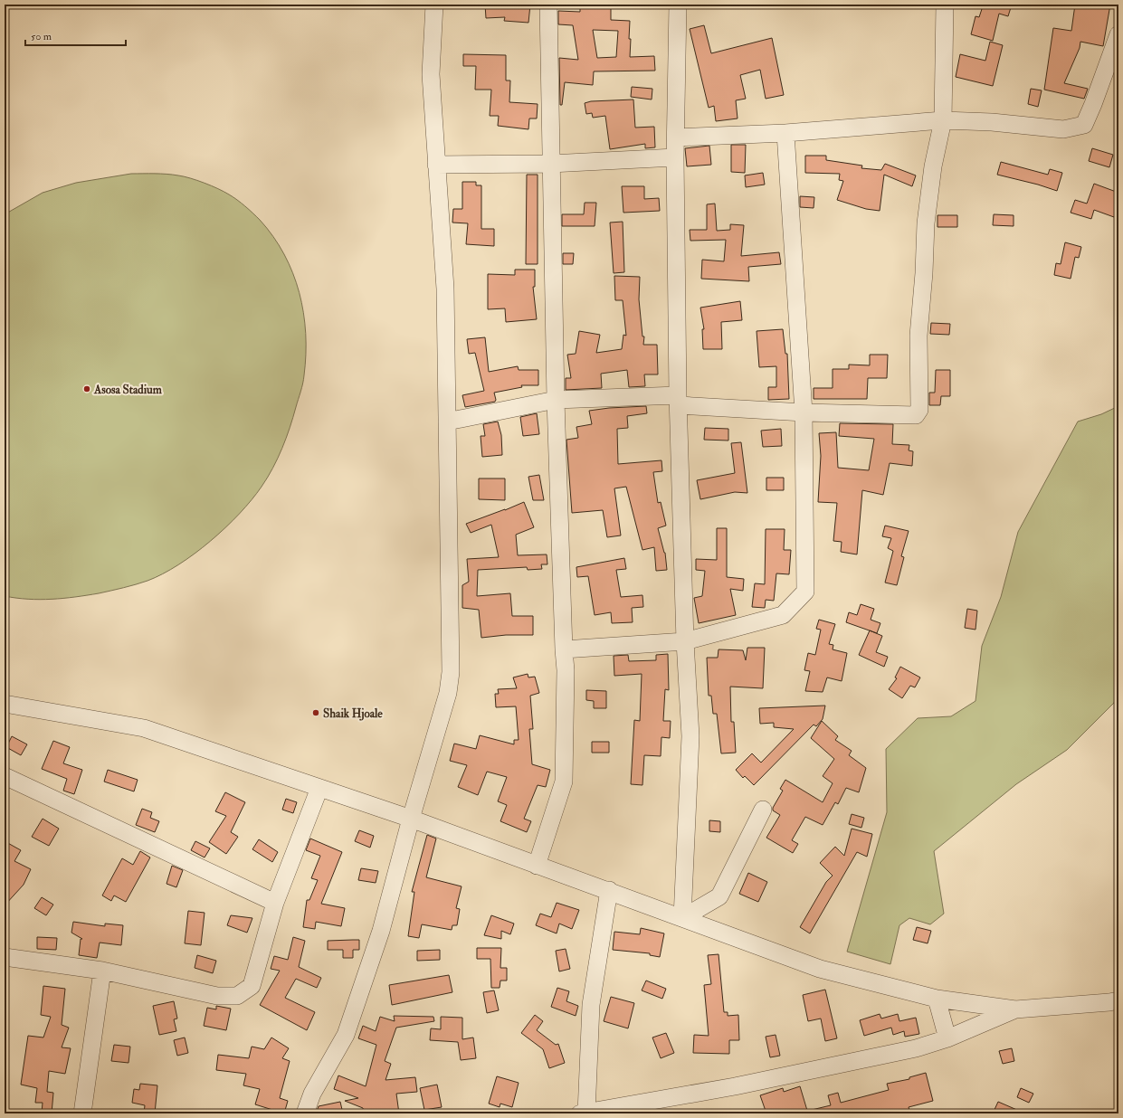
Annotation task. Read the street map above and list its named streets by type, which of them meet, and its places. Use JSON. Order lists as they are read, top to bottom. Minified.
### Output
{"places":["Asosa Stadium","Shaik Hjoale"],"scale_bar":"50 m"}
